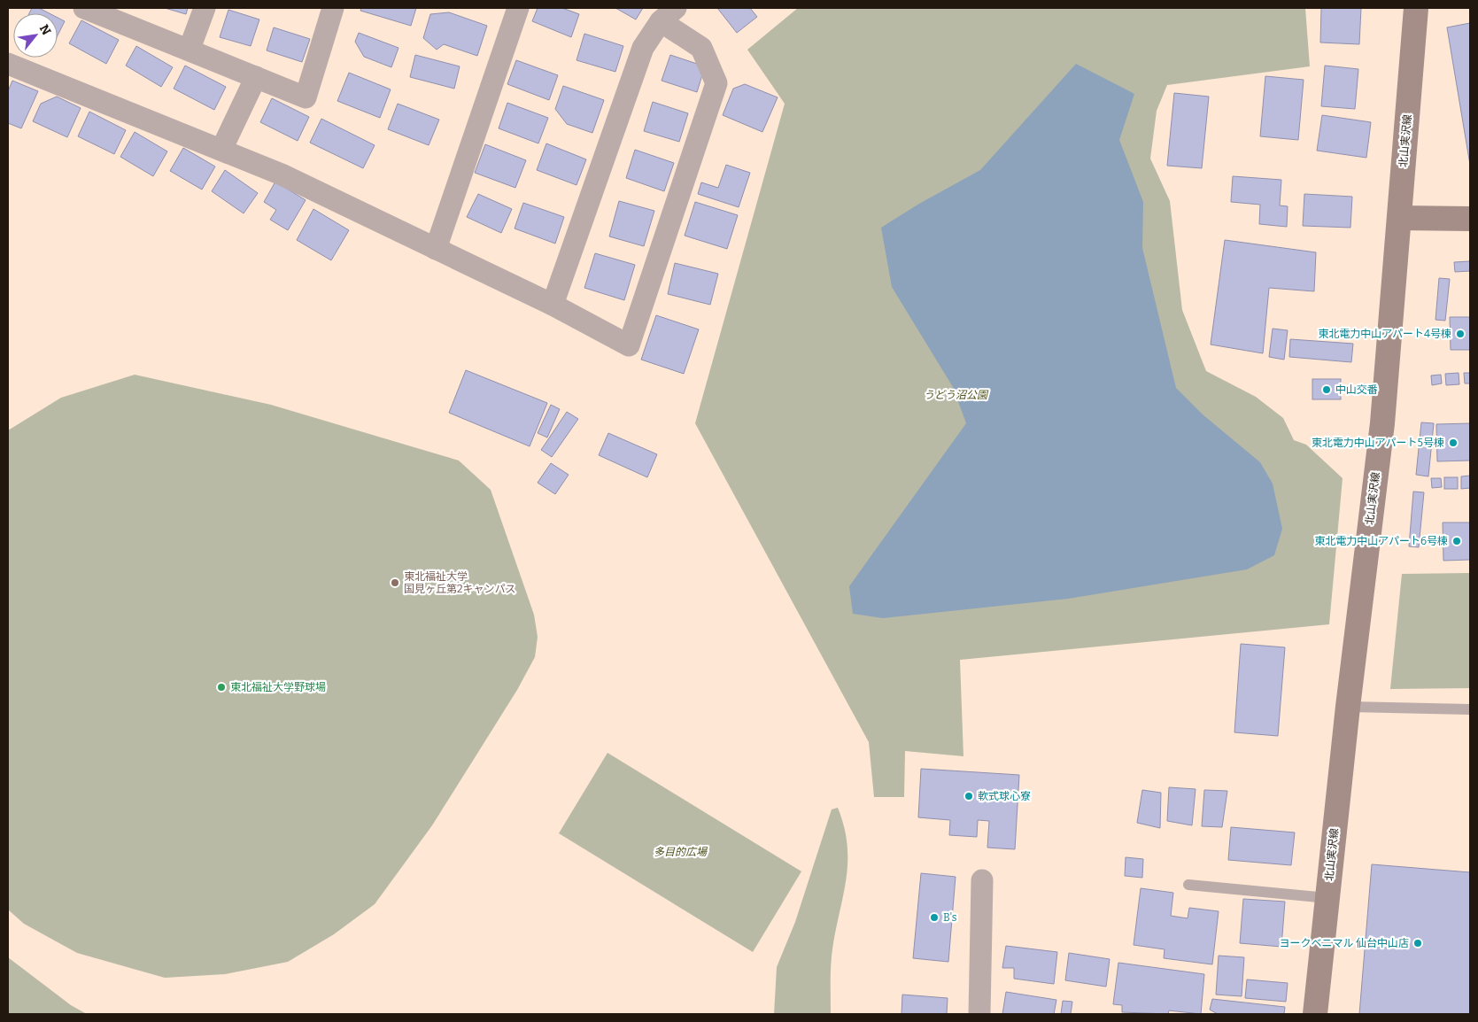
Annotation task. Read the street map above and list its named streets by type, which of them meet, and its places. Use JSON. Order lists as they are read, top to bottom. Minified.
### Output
{"streets":{"street":["北山実沢線"]},"parks":["うどう沼公園","多目的広場"],"places":["東北電力中山アパート4号棟","中山交番","東北電力中山アパート5号棟","東北電力中山アパート6号棟","東北福祉大学 国見ヶ丘第2キャンパス","東北福祉大学野球場","軟式球心寮","B's","ヨークベニマル 仙台中山店"],"north":"top right"}
